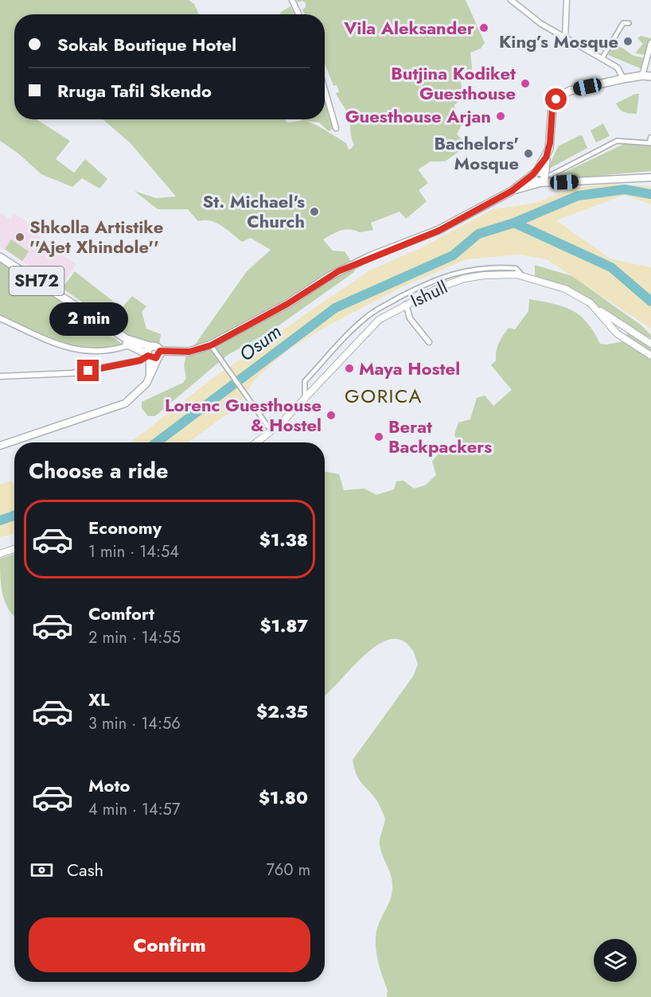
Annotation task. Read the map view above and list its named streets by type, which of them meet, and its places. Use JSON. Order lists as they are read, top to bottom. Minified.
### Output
{"streets":{"main road":["SH72"],"street":["Ishull"]},"districts":["GORICA"],"water":["Osum"],"places":["Vila Aleksander","King’s Mosque","Butjina Kodiket Guesthouse","Guesthouse Arjan","Bachelors' Mosque","St. Michael's Church","Shkolla Artistike ''Ajet Xhindole''","Maya Hostel","Lorenc Guesthouse & Hostel","Berat Backpackers"],"page":{"banner":["Sokak Boutique Hotel","Rruga Tafil Skendo"],"bubble":"2 min","heading":"Choose a ride","list":[{"name":"Economy","note":"1 min · 14:54","value":"$1.38"},{"name":"Comfort","note":"2 min · 14:55","value":"$1.87"},{"name":"XL","note":"3 min · 14:56","value":"$2.35"},{"name":"Moto","note":"4 min · 14:57","value":"$1.80"}],"pay":["Cash","760 m"],"buttons":"Confirm"}}
